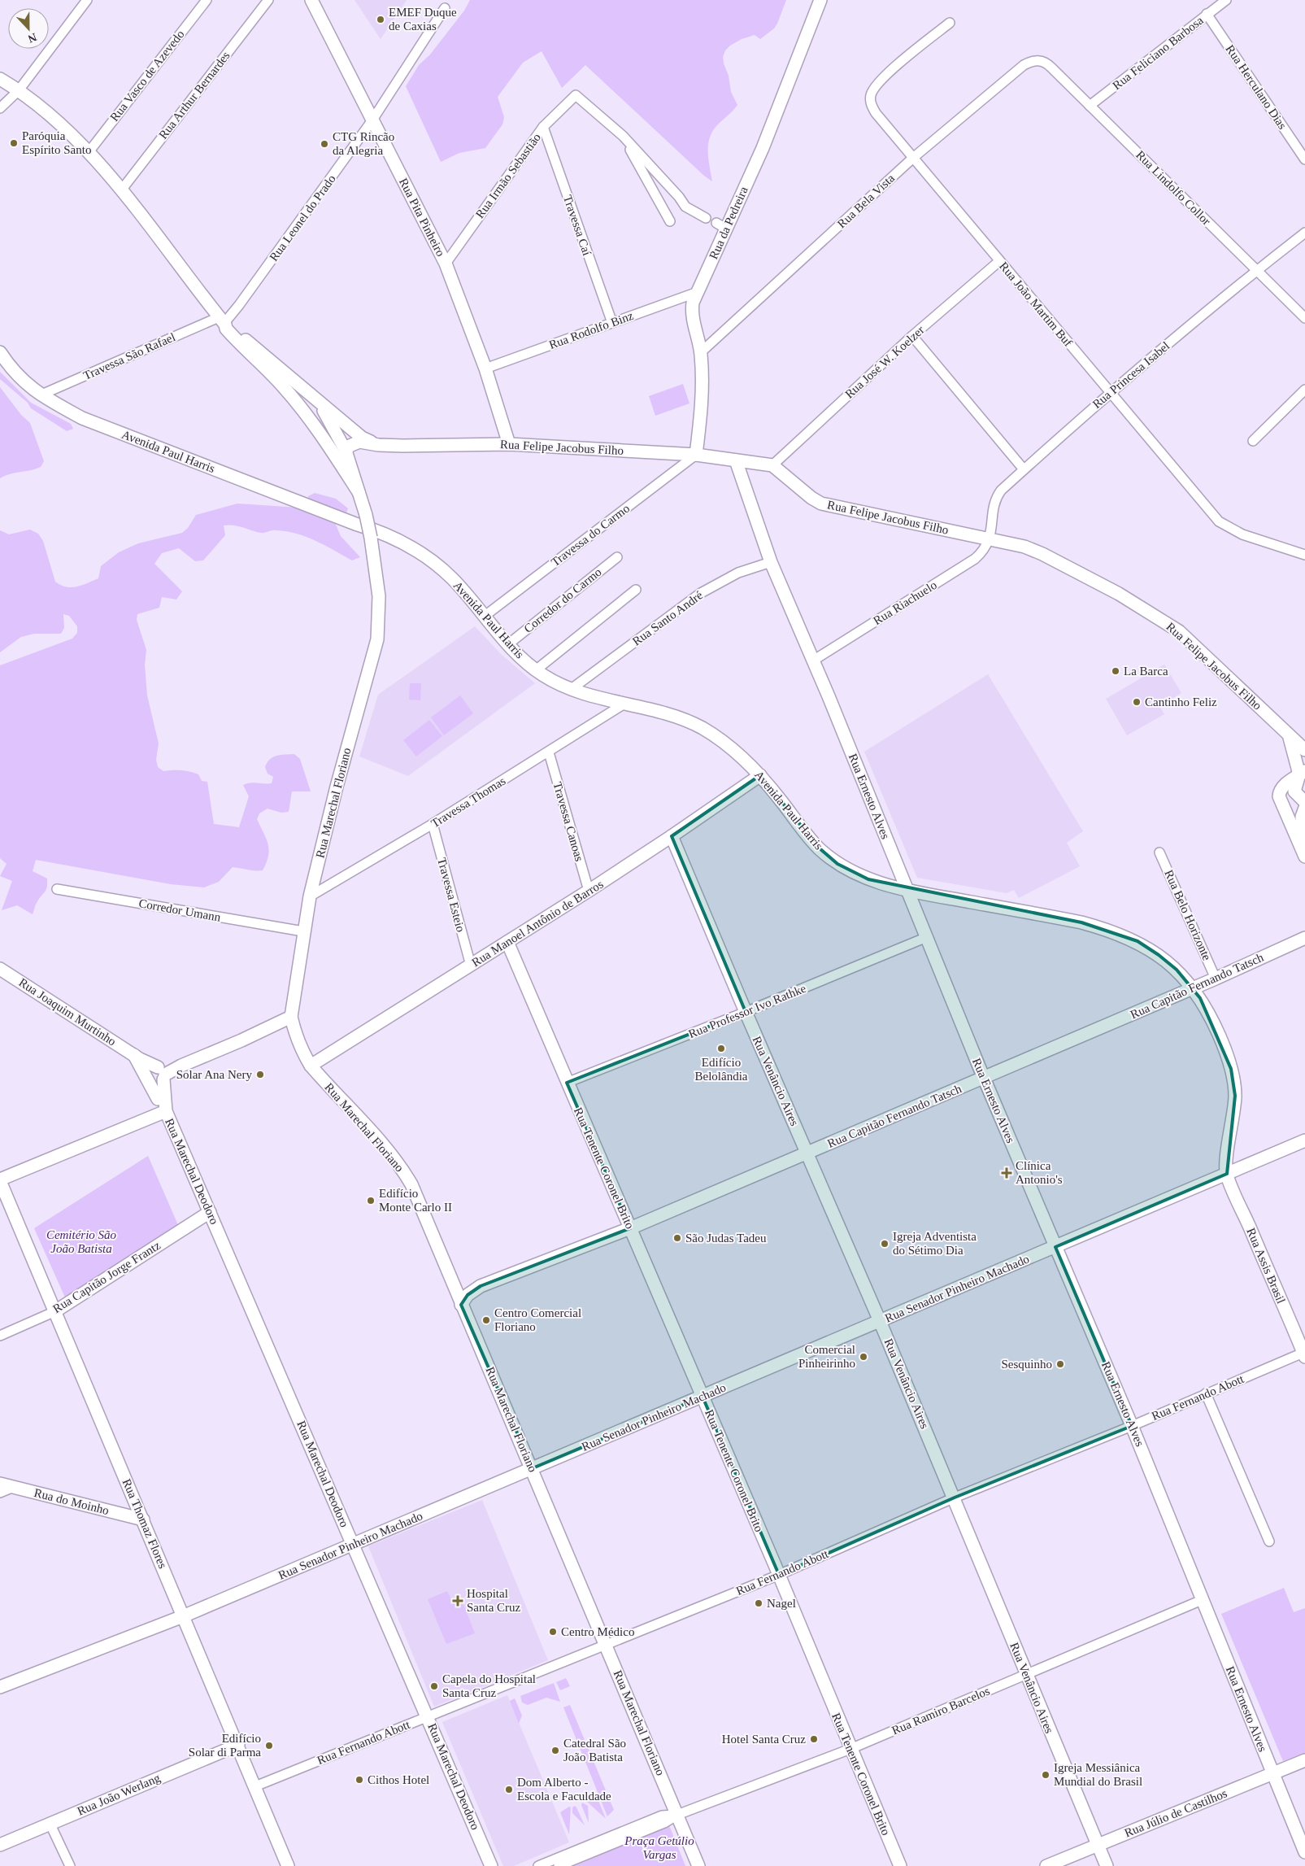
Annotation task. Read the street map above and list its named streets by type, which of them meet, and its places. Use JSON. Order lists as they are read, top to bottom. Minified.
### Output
{"streets":{"main road":["Rua Pita Pinheiro","Rua da Pedreira","Rua Felipe Jacobus Filho","Avenida Paul Harris","Rua Ernesto Alves","Rua Marechal Floriano","Rua Manoel Antônio de Barros","Rua Capitão Fernando Tatsch","Rua Joaquim Murtinho","Rua Venâncio Aires","Rua Tenente Coronel Brito","Rua Marechal Deodoro","Rua Assis Brasil","Rua Capitão Jorge Frantz","Rua Senador Pinheiro Machado","Rua do Moinho","Rua Thomaz Flores","Rua João Werlang","Rua Júlio de Castilhos"],"street":["Rua Feliciano Barbosa","Rua Vasco de Azevedo","Rua Herculano Dias","Rua Arthur Bernardes","Rua Irmão Sebastião","Rua Lindolfo Collor","Rua Bela Vista","Rua Leonel do Prado","Travessa Caí","Rua João Martim Buf","Rua Rodolfo Binz","Travessa São Rafael","Rua José W. Koelzer","Rua Princesa Isabel","Travessa do Carmo","Corredor do Carmo","Rua Riachuelo","Rua Santo André","Travessa Thomas","Travessa Canoas","Travessa Esteio","Corredor Umann","Rua Belo Horizonte","Rua Professor Ivo Rathke","Rua Fernando Abott","Rua Ramiro Barcelos"]},"crossings":[["Rua Feliciano Barbosa","Rua Herculano Dias"],["Rua Feliciano Barbosa","Rua Lindolfo Collor"],["Rua Irmão Sebastião","Rua Pita Pinheiro"],["Rua Irmão Sebastião","Travessa Caí"],["Rua Lindolfo Collor","Rua Bela Vista"],["Rua Lindolfo Collor","Rua Princesa Isabel"],["Rua Bela Vista","Rua da Pedreira"],["Rua Bela Vista","Rua João Martim Buf"],["Rua Pita Pinheiro","Rua Leonel do Prado"],["Rua Pita Pinheiro","Rua Rodolfo Binz"],["Rua Pita Pinheiro","Rua Felipe Jacobus Filho"],["Rua Leonel do Prado","Travessa São Rafael"],["Rua da Pedreira","Rua Rodolfo Binz"],["Rua da Pedreira","Rua Felipe Jacobus Filho"],["Rua da Pedreira","Travessa do Carmo"],["Travessa Caí","Rua Rodolfo Binz"],["Rua João Martim Buf","Rua José W. Koelzer"],["Rua João Martim Buf","Rua Princesa Isabel"],["Travessa São Rafael","Avenida Paul Harris"],["Rua José W. Koelzer","Rua Felipe Jacobus Filho"],["Rua Princesa Isabel","Rua Felipe Jacobus Filho"],["Rua Princesa Isabel","Rua Riachuelo"],["Rua Felipe Jacobus Filho","Travessa do Carmo"],["Rua Felipe Jacobus Filho","Rua Riachuelo"],["Rua Felipe Jacobus Filho","Rua Ernesto Alves"],["Avenida Paul Harris","Travessa do Carmo"],["Avenida Paul Harris","Corredor do Carmo"],["Avenida Paul Harris","Rua Santo André"],["Avenida Paul Harris","Rua Ernesto Alves"],["Avenida Paul Harris","Travessa Thomas"],["Avenida Paul Harris","Rua Manoel Antônio de Barros"],["Avenida Paul Harris","Rua Capitão Fernando Tatsch"],["Avenida Paul Harris","Rua Assis Brasil"],["Avenida Paul Harris","Rua Senador Pinheiro Machado"],["Rua Riachuelo","Rua Ernesto Alves"],["Rua Santo André","Rua Ernesto Alves"],["Rua Ernesto Alves","Rua Capitão Fernando Tatsch"],["Rua Ernesto Alves","Rua Professor Ivo Rathke"],["Rua Ernesto Alves","Rua Senador Pinheiro Machado"],["Rua Ernesto Alves","Rua Fernando Abott"],["Rua Ernesto Alves","Rua Ramiro Barcelos"],["Rua Ernesto Alves","Rua Júlio de Castilhos"],["Travessa Thomas","Rua Marechal Floriano"],["Travessa Thomas","Travessa Canoas"],["Travessa Thomas","Travessa Esteio"],["Rua Marechal Floriano","Corredor Umann"],["Rua Marechal Floriano","Rua Manoel Antônio de Barros"],["Rua Marechal Floriano","Rua Capitão Fernando Tatsch"],["Rua Marechal Floriano","Rua Senador Pinheiro Machado"],["Rua Marechal Floriano","Rua Fernando Abott"],["Rua Marechal Floriano","Rua Ramiro Barcelos"],["Travessa Canoas","Rua Manoel Antônio de Barros"],["Travessa Esteio","Rua Manoel Antônio de Barros"],["Rua Belo Horizonte","Rua Capitão Fernando Tatsch"],["Rua Manoel Antônio de Barros","Rua Venâncio Aires"],["Rua Manoel Antônio de Barros","Rua Tenente Coronel Brito"],["Rua Capitão Fernando Tatsch","Rua Venâncio Aires"],["Rua Capitão Fernando Tatsch","Rua Tenente Coronel Brito"],["Rua Professor Ivo Rathke","Rua Venâncio Aires"],["Rua Professor Ivo Rathke","Rua Tenente Coronel Brito"],["Rua Joaquim Murtinho","Rua Marechal Deodoro"],["Rua Venâncio Aires","Rua Senador Pinheiro Machado"],["Rua Venâncio Aires","Rua Fernando Abott"],["Rua Venâncio Aires","Rua Ramiro Barcelos"],["Rua Venâncio Aires","Rua Júlio de Castilhos"],["Rua Tenente Coronel Brito","Rua Senador Pinheiro Machado"],["Rua Tenente Coronel Brito","Rua Fernando Abott"],["Rua Tenente Coronel Brito","Rua Ramiro Barcelos"],["Rua Marechal Deodoro","Rua Capitão Jorge Frantz"],["Rua Marechal Deodoro","Rua Senador Pinheiro Machado"],["Rua Marechal Deodoro","Rua Fernando Abott"],["Rua Assis Brasil","Rua Senador Pinheiro Machado"],["Rua Assis Brasil","Rua Fernando Abott"],["Rua Capitão Jorge Frantz","Rua Thomaz Flores"],["Rua Senador Pinheiro Machado","Rua Thomaz Flores"],["Rua Fernando Abott","Rua Thomaz Flores"],["Rua do Moinho","Rua Thomaz Flores"],["Rua Thomaz Flores","Rua João Werlang"]],"parks":["Cemitério São João Batista","Praça Getúlio Vargas"],"places":{"other":["EMEF Duque de Caxias","Paróquia Espírito Santo","CTG Rincão da Alegria","La Barca","Cantinho Feliz","Edifício Belolândia","Solar Ana Nery","Edifício Monte Carlo II","São Judas Tadeu","Igreja Adventista do Sétimo Dia","Centro Comercial Floriano","Comercial Pinheirinho","Sesquinho","Nagel","Centro Médico","Capela do Hospital Santa Cruz","Hotel Santa Cruz","Edifício Solar di Parma","Catedral São João Batista","Igreja Messiânica Mundial do Brasil","Cithos Hotel","Dom Alberto - Escola e Faculdade"],"health":["Clínica Antonio's","Hospital Santa Cruz"]},"north":"bottom"}
